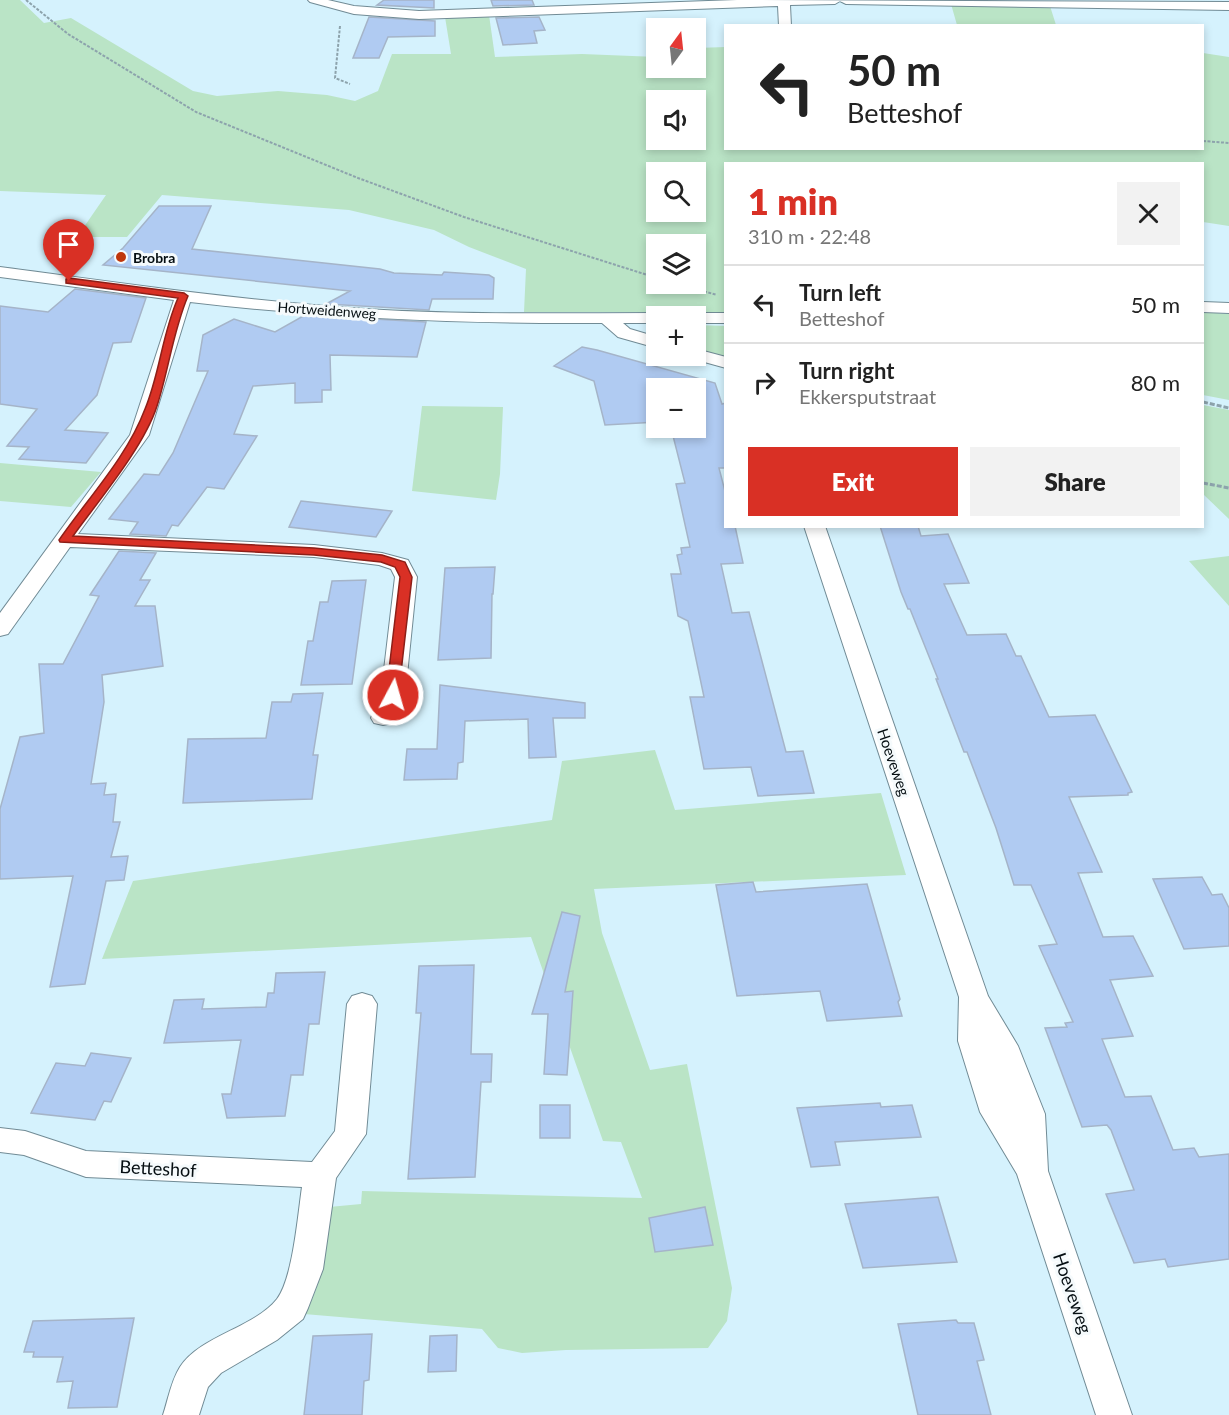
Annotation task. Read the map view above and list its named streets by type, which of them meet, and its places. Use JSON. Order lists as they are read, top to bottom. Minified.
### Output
{"streets":{"street":["Hortweidenweg","Hoeveweg","Betteshof"]},"places":["Brobra"],"north":"top","page":{"map_buttons":["+","−"],"turn":["50 m","Betteshof"],"heading":["1 min","310 m · 22:48"],"list":[{"name":"Turn left","note":"Betteshof","value":"50 m"},{"name":"Turn right","note":"Ekkersputstraat","value":"80 m"}],"buttons":["Exit","Share"]}}
